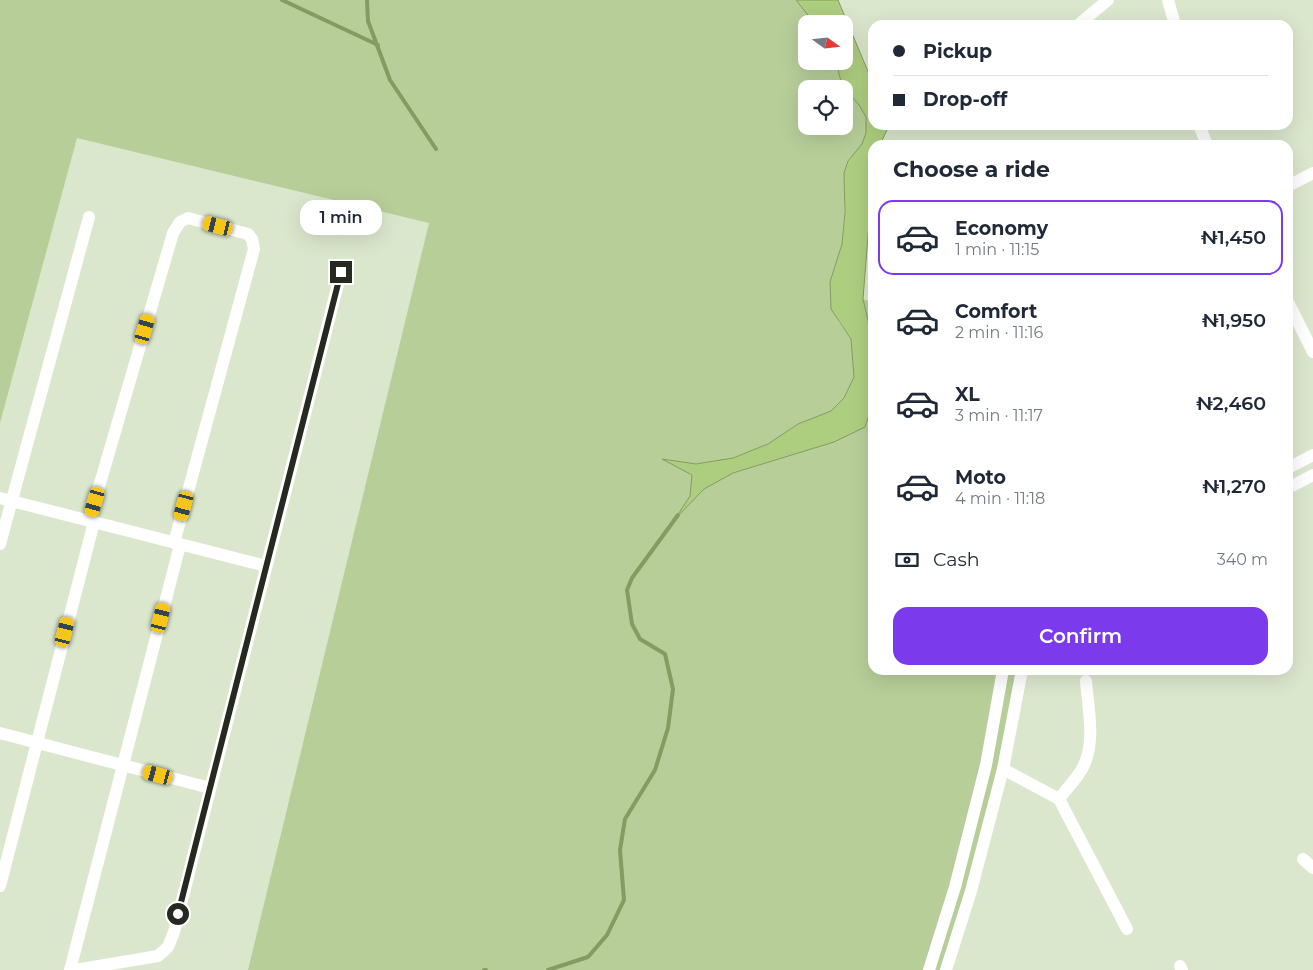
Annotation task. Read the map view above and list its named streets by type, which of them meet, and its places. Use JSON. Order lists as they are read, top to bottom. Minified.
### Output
{"north":"right","page":{"banner":["Pickup","Drop-off"],"heading":"Choose a ride","bubble":"1 min","list":[{"name":"Economy","note":"1 min · 11:15","value":"₦1,450"},{"name":"Comfort","note":"2 min · 11:16","value":"₦1,950"},{"name":"XL","note":"3 min · 11:17","value":"₦2,460"},{"name":"Moto","note":"4 min · 11:18","value":"₦1,270"}],"pay":["Cash","340 m"],"buttons":"Confirm"}}
